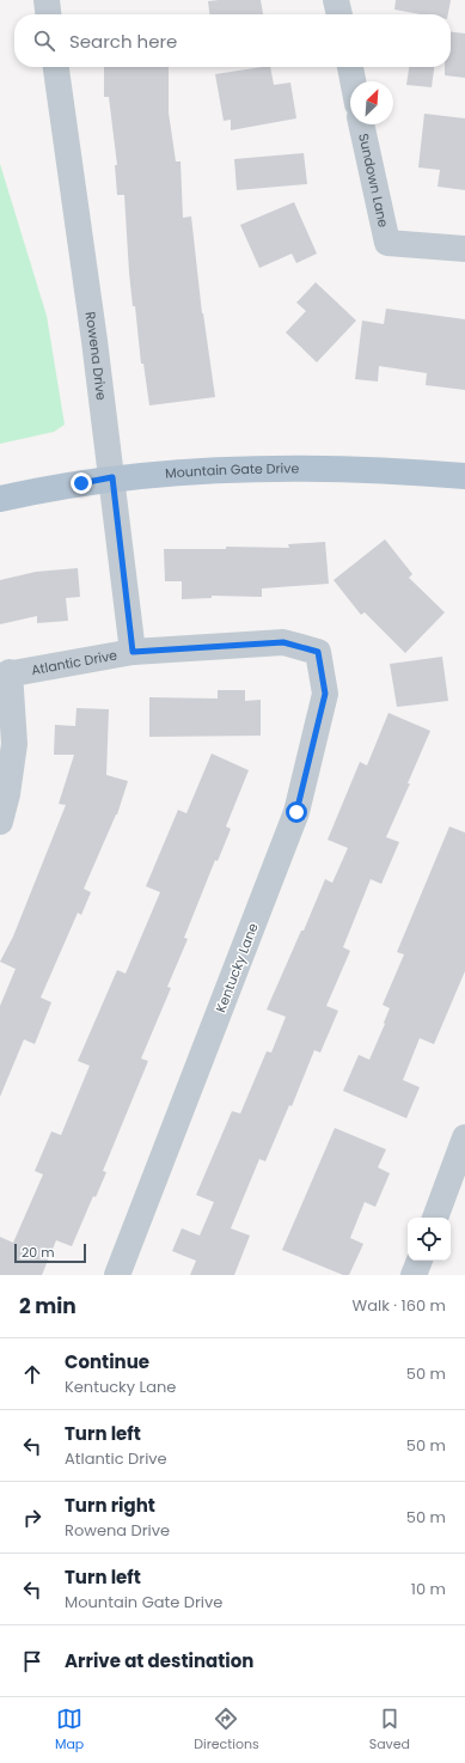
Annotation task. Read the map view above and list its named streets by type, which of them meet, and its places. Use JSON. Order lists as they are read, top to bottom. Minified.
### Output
{"streets":{"main road":["Mountain Gate Drive"],"street":["Sundown Lane","Rowena Drive","Atlantic Drive","Kentucky Lane"]},"crossings":[["Rowena Drive","Mountain Gate Drive"],["Rowena Drive","Atlantic Drive"],["Atlantic Drive","Kentucky Lane"]],"scale_bar":"20 m","north":"top right","page":{"search":"Search here","scale":"20 m","heading":["2 min","Walk · 160 m"],"list":[["Continue","Kentucky Lane","50 m"],["Turn left","Atlantic Drive","50 m"],["Turn right","Rowena Drive","50 m"],["Turn left","Mountain Gate Drive","10 m"],"Arrive at destination"],"nav":["Map","Directions","Saved"]}}
